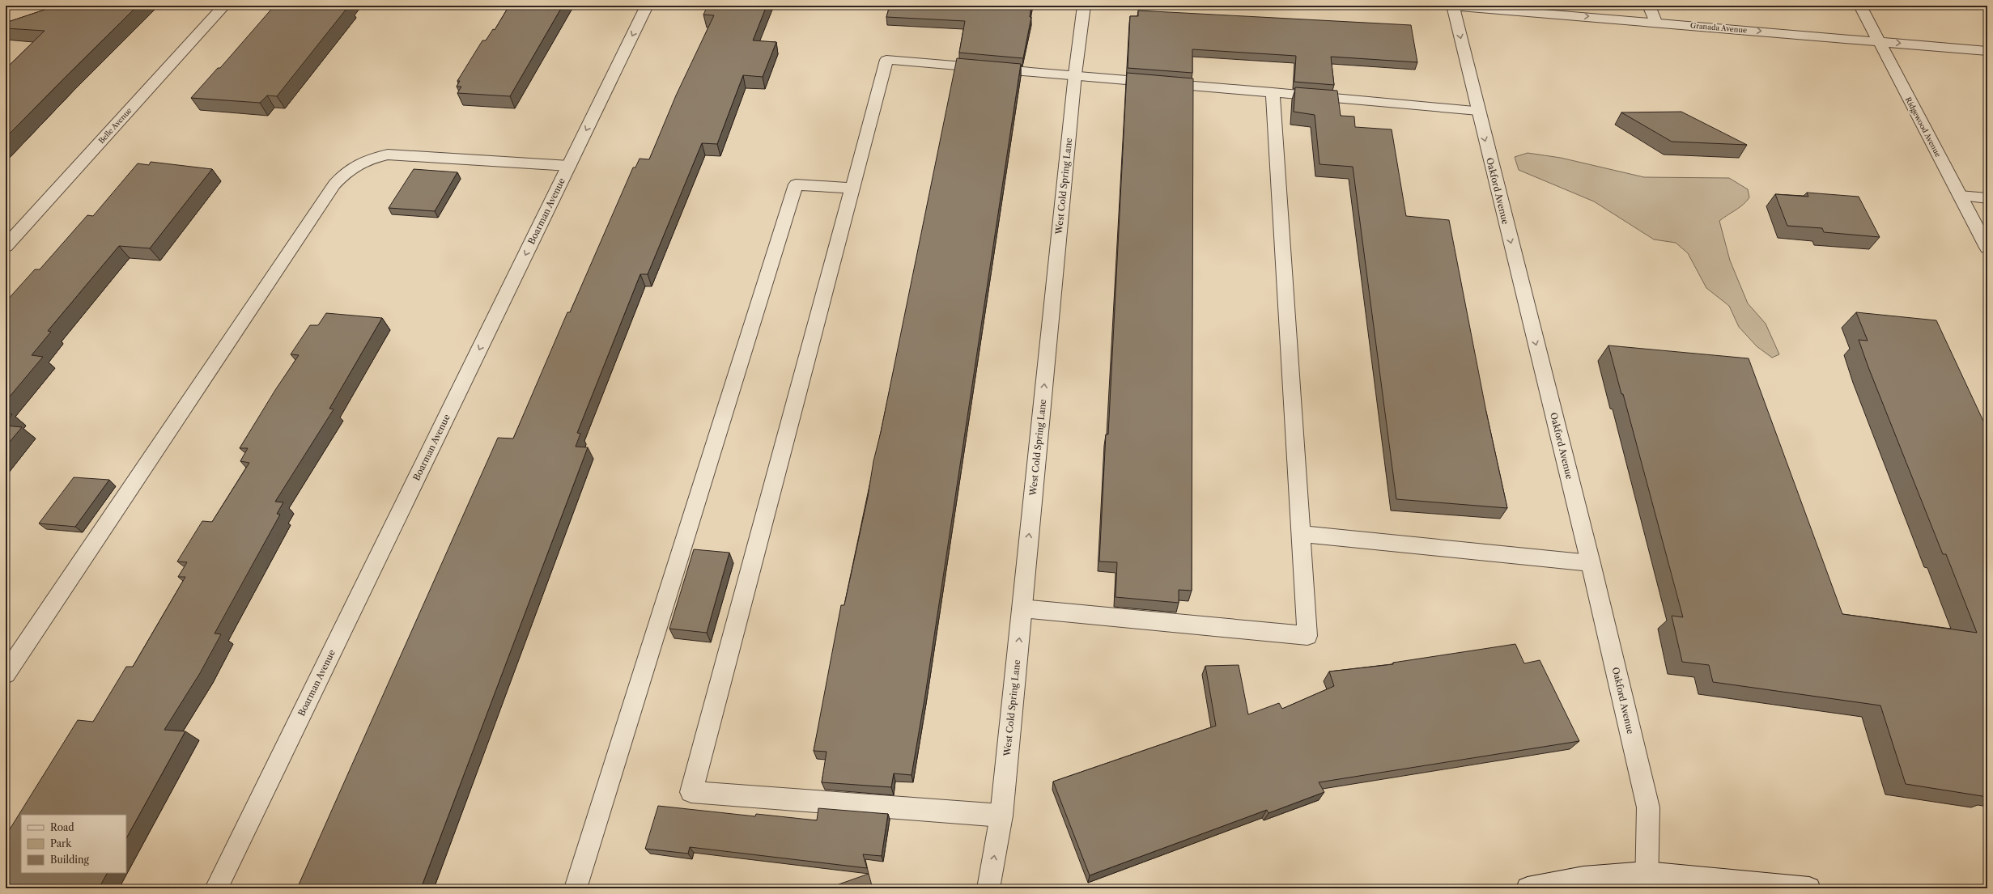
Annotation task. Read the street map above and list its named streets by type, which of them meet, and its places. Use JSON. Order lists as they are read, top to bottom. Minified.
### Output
{"streets":{"street":["Granada Avenue","Belle Avenue","Ridgewood Avenue","West Cold Spring Lane","Oakford Avenue","Boarman Avenue"]},"crossings":[["Granada Avenue","Ridgewood Avenue"],["Granada Avenue","Oakford Avenue"]],"one_way":["Granada Avenue","West Cold Spring Lane","Oakford Avenue","Boarman Avenue"],"legend":["Road","Park","Building"]}
